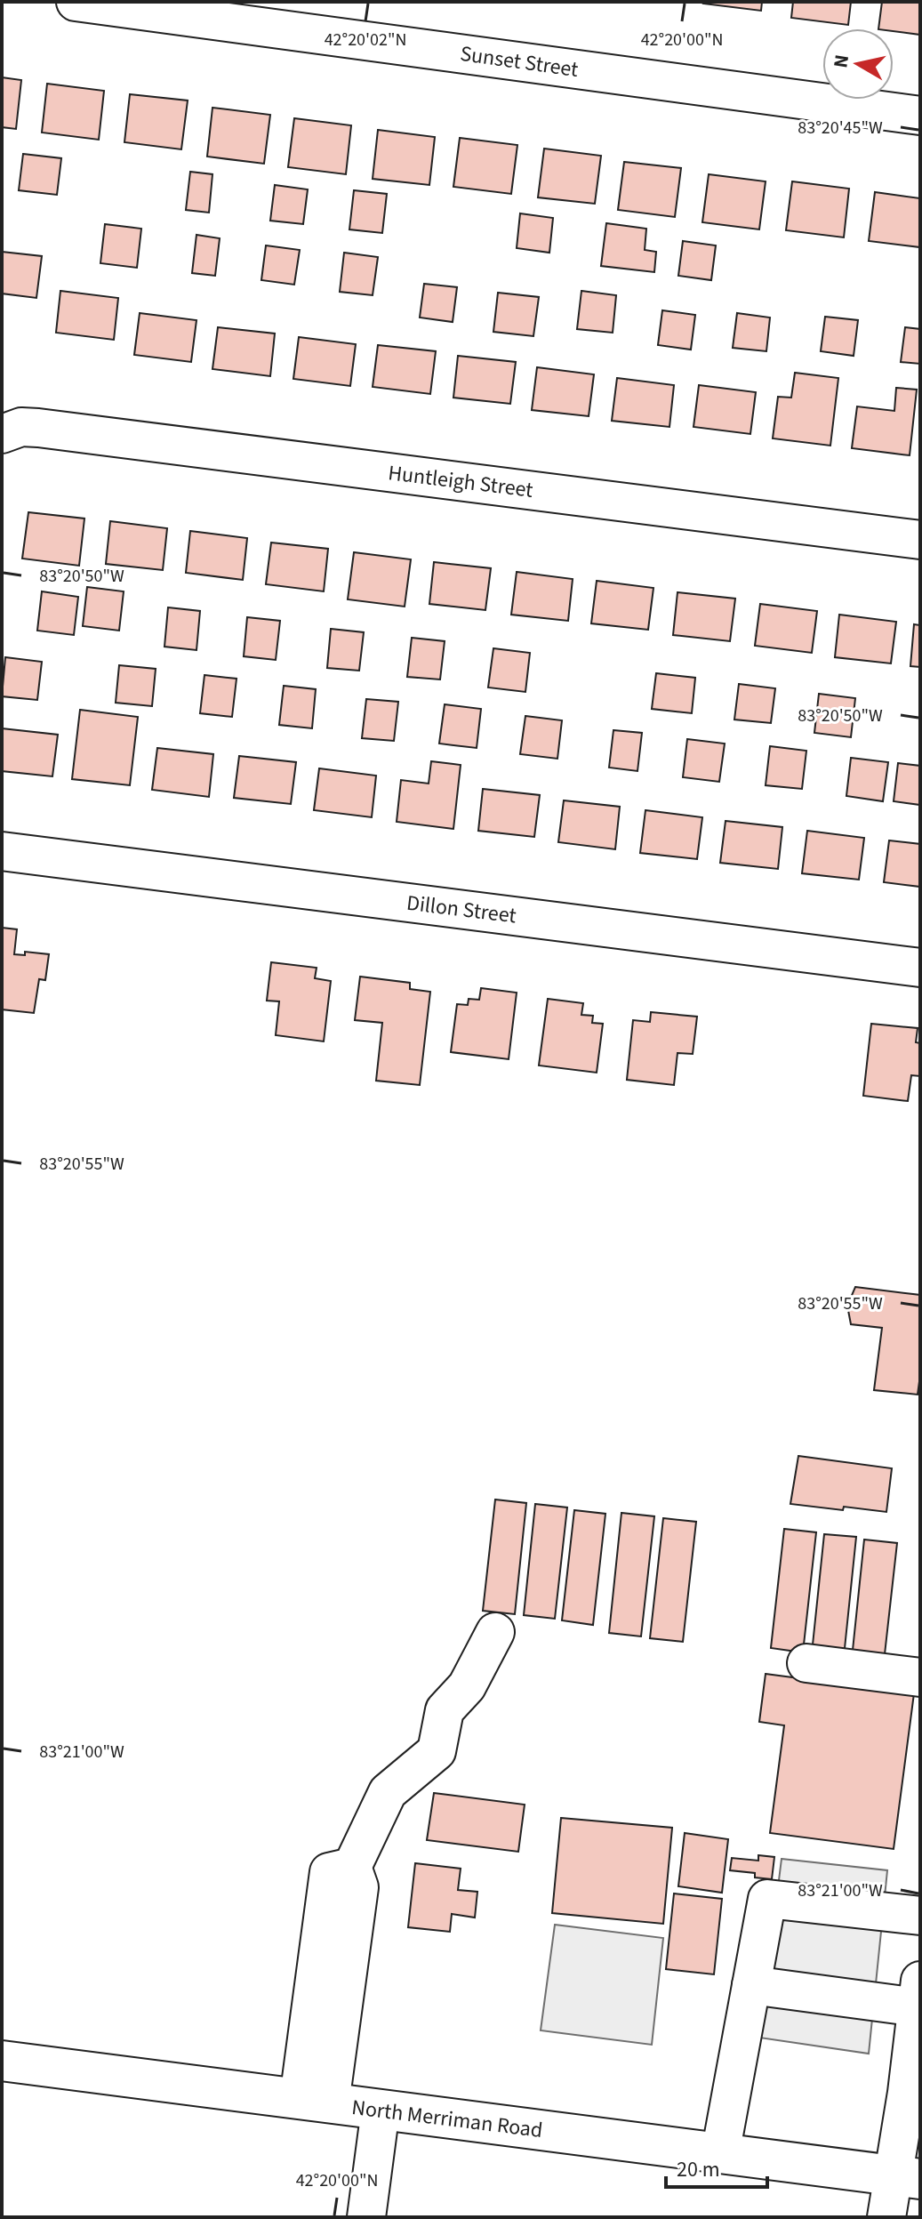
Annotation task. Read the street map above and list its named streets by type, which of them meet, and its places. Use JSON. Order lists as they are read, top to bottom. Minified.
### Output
{"streets":{"main road":["North Merriman Road"],"street":["Sunset Street","Huntleigh Street","Dillon Street"]},"scale_bar":"20 m","north":"left","coordinates":["42°20'02\"N","42°20'00\"N","83°20'45\"W","83°20'50\"W","83°20'55\"W","83°21'00\"W"]}
